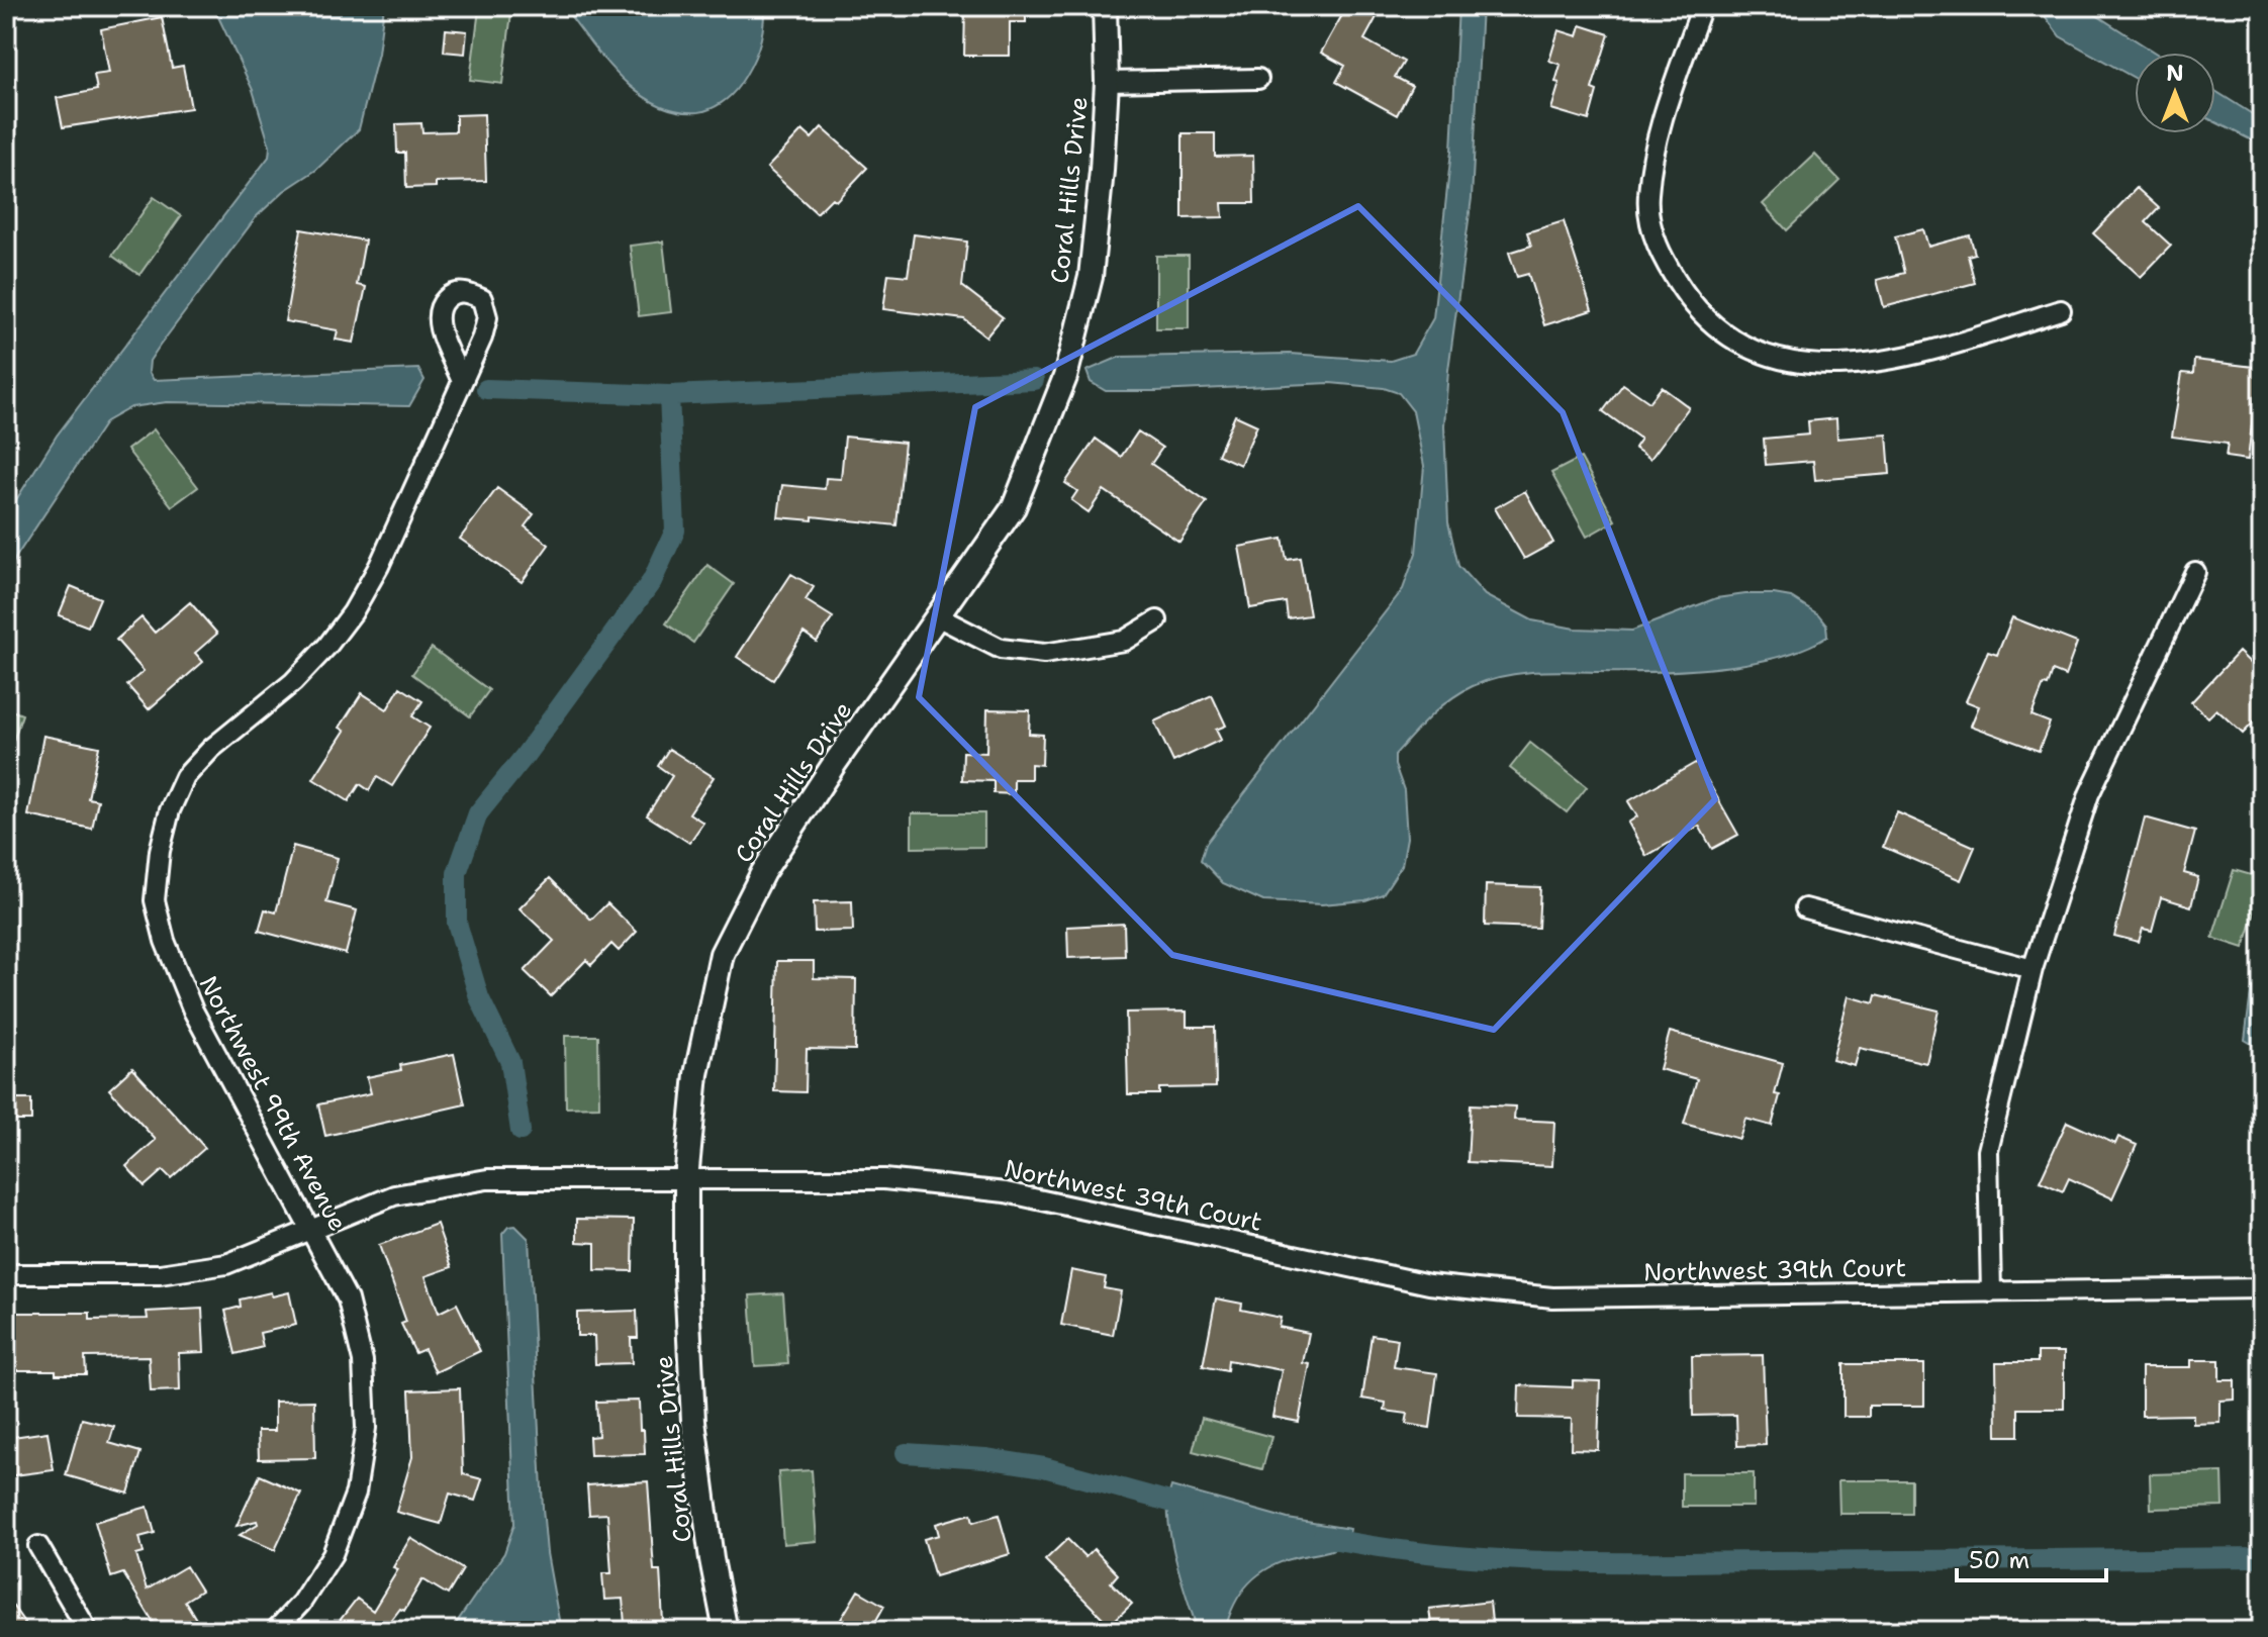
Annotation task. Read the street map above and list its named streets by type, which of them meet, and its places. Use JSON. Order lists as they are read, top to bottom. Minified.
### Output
{"streets":{"street":["Coral Hills Drive","Northwest 99th Avenue","Northwest 39th Court"]},"crossings":[["Coral Hills Drive","Northwest 39th Court"],["Northwest 99th Avenue","Northwest 39th Court"]],"scale_bar":"50 m","north":"top"}
